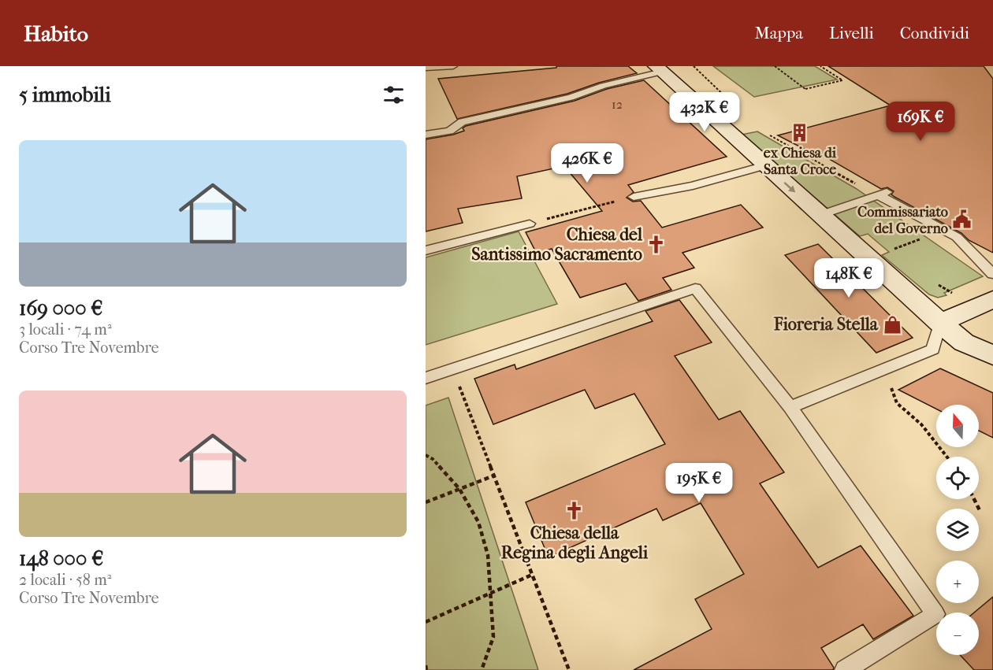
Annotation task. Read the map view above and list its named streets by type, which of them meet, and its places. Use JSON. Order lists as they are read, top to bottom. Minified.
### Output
{"places":{"building":["ex Chiesa di Santa Croce"],"public building":["Commissariato del Governo"],"church":["Chiesa del Santissimo Sacramento","Chiesa della Regina degli Angeli"],"shop":["Fioreria Stella"]},"house_numbers":["12"],"north":"top","page":{"header":"Habito","nav":["Mappa","Livelli","Condividi"],"heading":"5 immobili","price":["432K €","169K €","426K €","148K €","195K €"],"list":[{"name":"169 000 €","note":"3 locali · 74 m² · Corso Tre Novembre"},{"name":"148 000 €","note":"2 locali · 58 m² · Corso Tre Novembre"}],"map_buttons":["+","−"]}}
